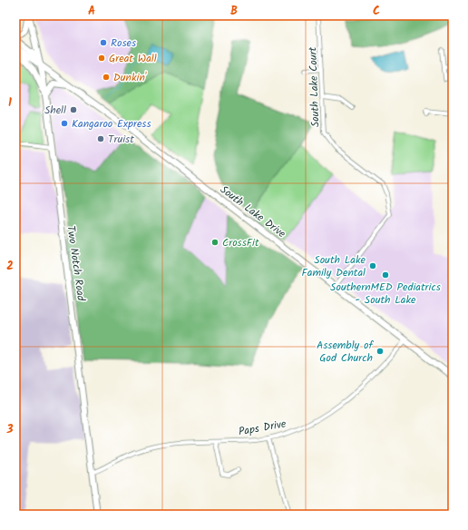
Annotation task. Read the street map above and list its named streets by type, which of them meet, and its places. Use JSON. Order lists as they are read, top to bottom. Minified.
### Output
{"streets":{"main road":["South Lake Drive","Two Notch Road"],"street":["South Lake Court","Paps Drive"]},"crossings":[["South Lake Court","South Lake Drive"],["South Lake Drive","Two Notch Road"],["South Lake Drive","Paps Drive"],["Two Notch Road","Paps Drive"]],"places":["Roses","Great Wall","Dunkin'","Shell","Kangaroo Express","Truist","CrossFit","South Lake Family Dental","SouthernMED Pediatrics - South Lake","Assembly of God Church"],"grid":{"columns":["A","B","C"],"rows":["1","2","3"]}}
